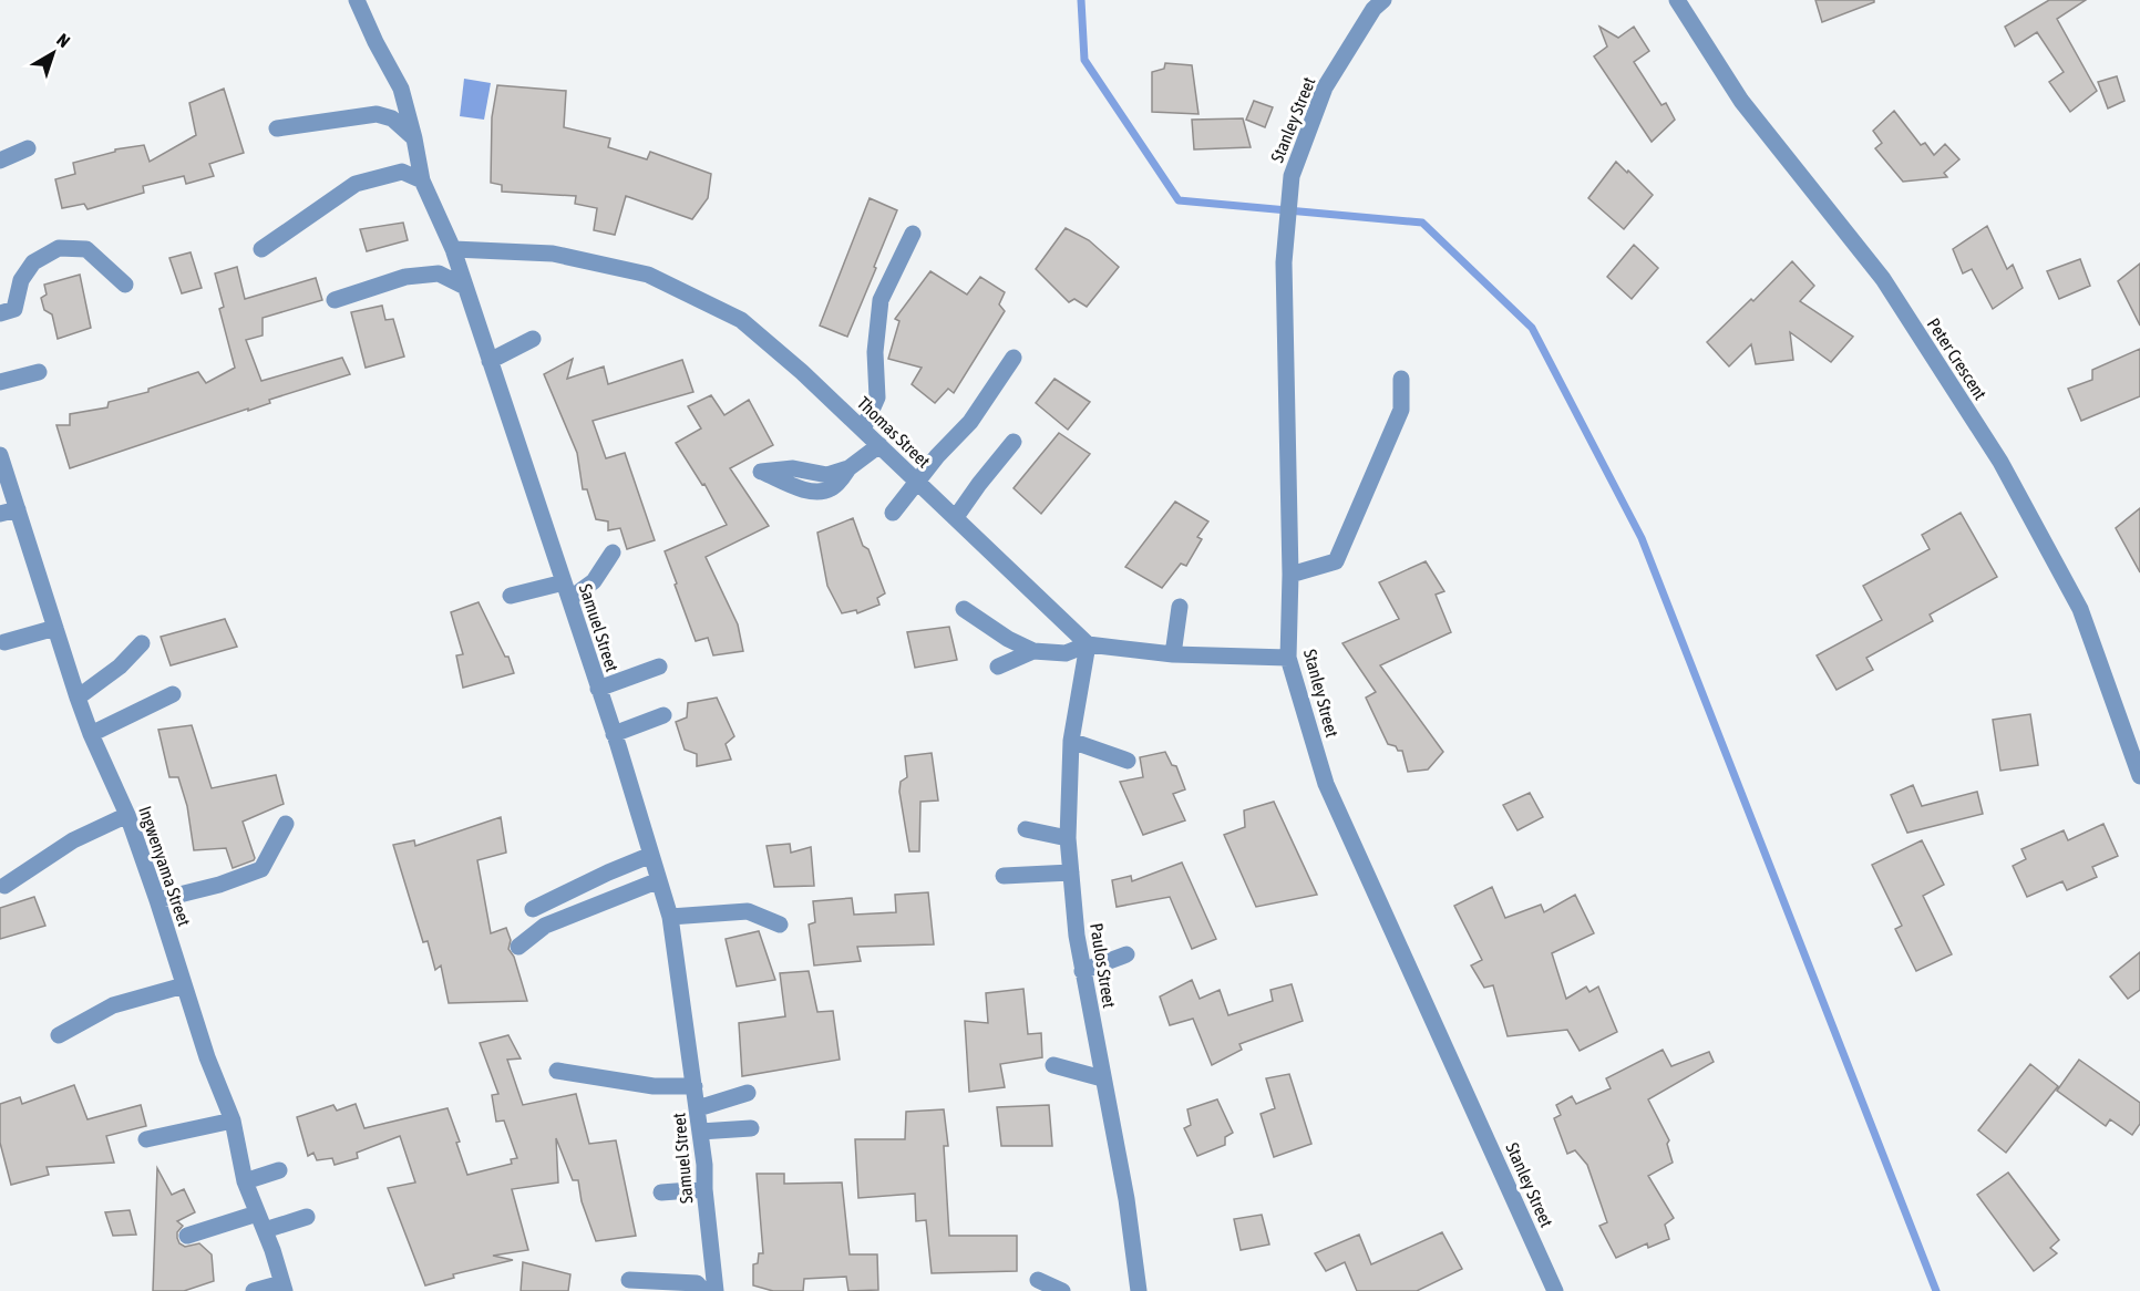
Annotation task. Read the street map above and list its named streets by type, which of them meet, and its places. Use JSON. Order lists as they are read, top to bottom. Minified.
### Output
{"streets":{"street":["Stanley Street","Peter Crescent","Thomas Street","Samuel Street","Ingwenyama Street","Paulos Street"]},"crossings":[["Thomas Street","Samuel Street"],["Thomas Street","Paulos Street"]],"north":"top right"}
